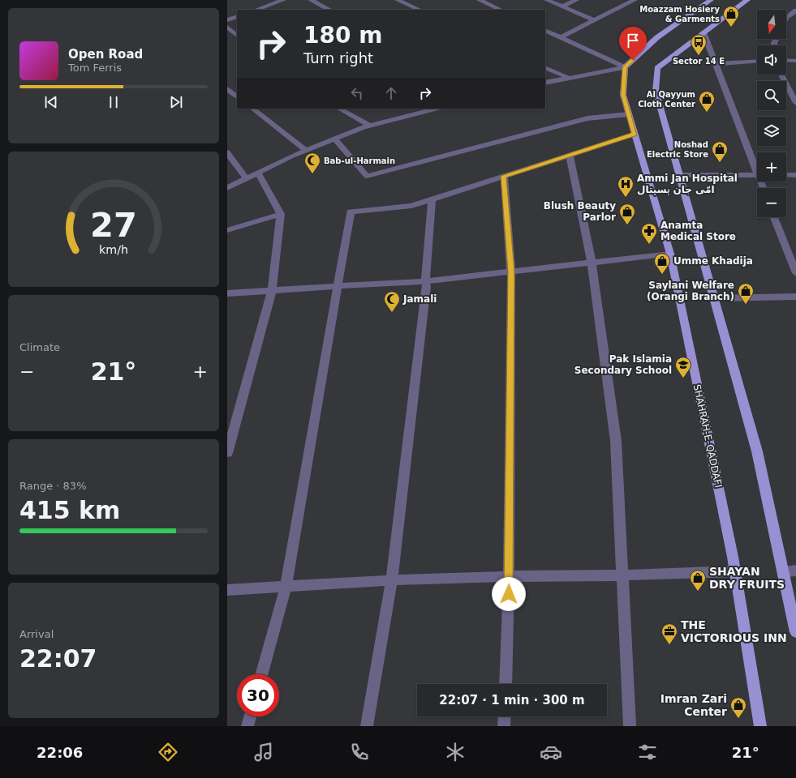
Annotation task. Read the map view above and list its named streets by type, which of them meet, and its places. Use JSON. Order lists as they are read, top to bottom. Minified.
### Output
{"streets":{"main road":["SHAHRAH-E-QADDAFI"]},"places":{"shop":["Moazzam Hosiery & Garments","Al Qayyum Cloth Center","Noshad Electric Store","Blush Beauty Parlor","Umme Khadija","Saylani Welfare (Orangi Branch)","SHAYAN DRY FRUITS","Imran Zari Center"],"bus stop":["Sector 14 E"],"mosque":["Bab-ul-Harmain","Jamali"],"hospital":["Ammi Jan Hospital امّی جان ہسپتال"],"pharmacy":["Anamta Medical Store"],"school or university":["Pak Islamia Secondary School"],"office":["THE VICTORIOUS INN"]},"north":"bottom","page":{"map_buttons":["+","−"],"turn":["180 m","Turn right"],"song":["Open Road","Tom Ferris"],"tile":["Climate",["Range · 83%","415 km"],["Arrival","22:07"]],"heat":["−","21°","+"],"limit":"30","trip":"22:07 · 1 min · 300 m","tabs":["22:06","21°"],"gauge":["27","km/h"]}}
